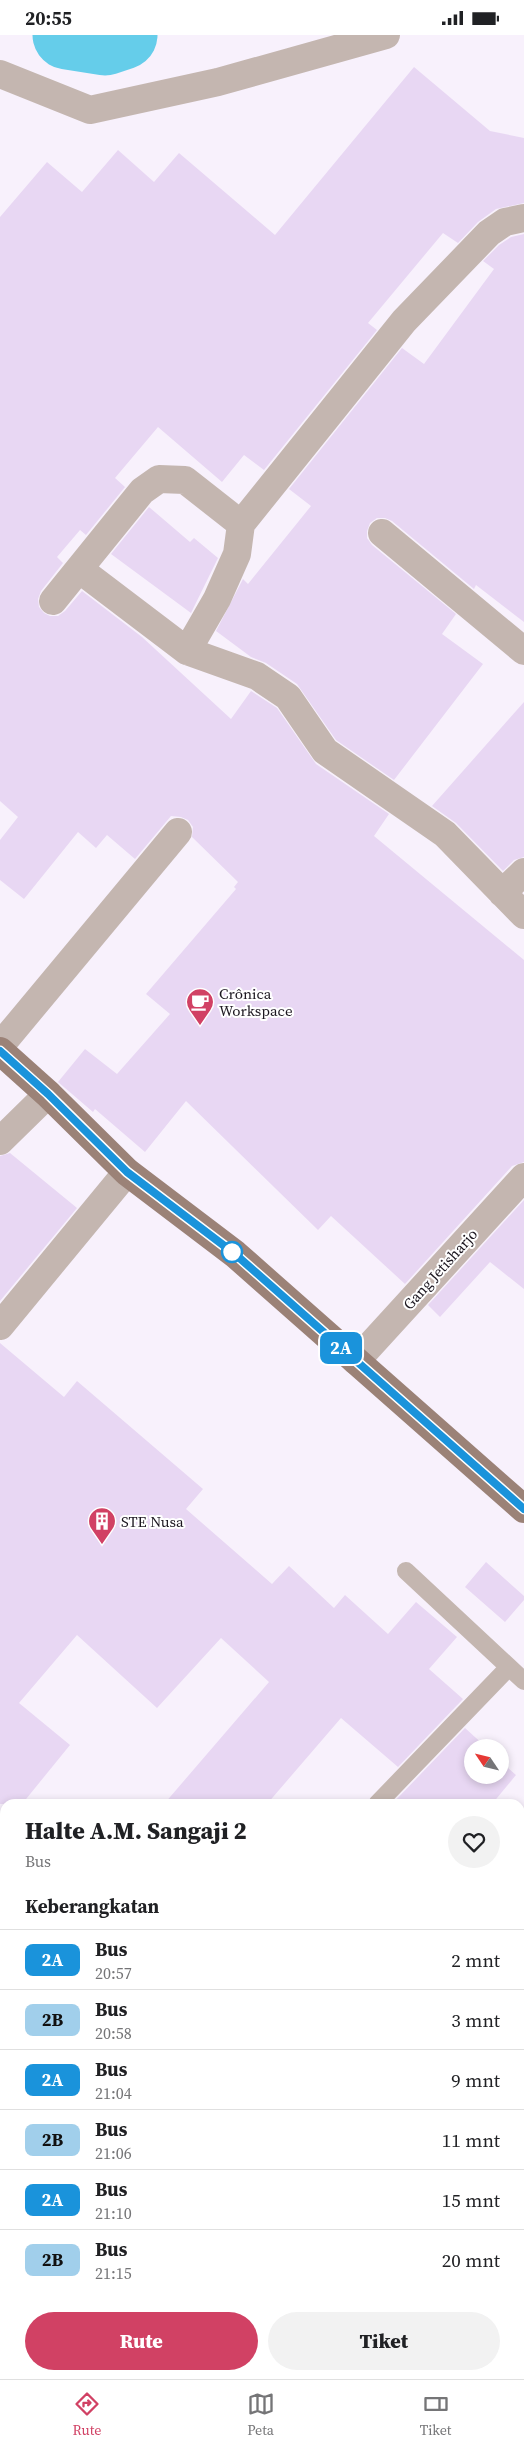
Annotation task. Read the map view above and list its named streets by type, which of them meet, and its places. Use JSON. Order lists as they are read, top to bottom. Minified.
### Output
{"streets":{"street":["Gang Jetisharjo"]},"places":{"cafe":["Crônica Workspace"],"building":["STE Nusa"]},"lines":["bus line 2A"],"north":"top left","page":{"status":"20:55","on_map":"2A","heading":[["Halte A.M. Sangaji 2","Bus"],"Keberangkatan"],"list":[{"mark":"2A","name":"Bus","note":"20:57","value":"2 mnt"},{"mark":"2B","name":"Bus","note":"20:58","value":"3 mnt"},{"mark":"2A","name":"Bus","note":"21:04","value":"9 mnt"},{"mark":"2B","name":"Bus","note":"21:06","value":"11 mnt"},{"mark":"2A","name":"Bus","note":"21:10","value":"15 mnt"},{"mark":"2B","name":"Bus","note":"21:15","value":"20 mnt"}],"buttons":["Rute","Tiket"],"tabs":["Rute","Peta","Tiket"]}}
